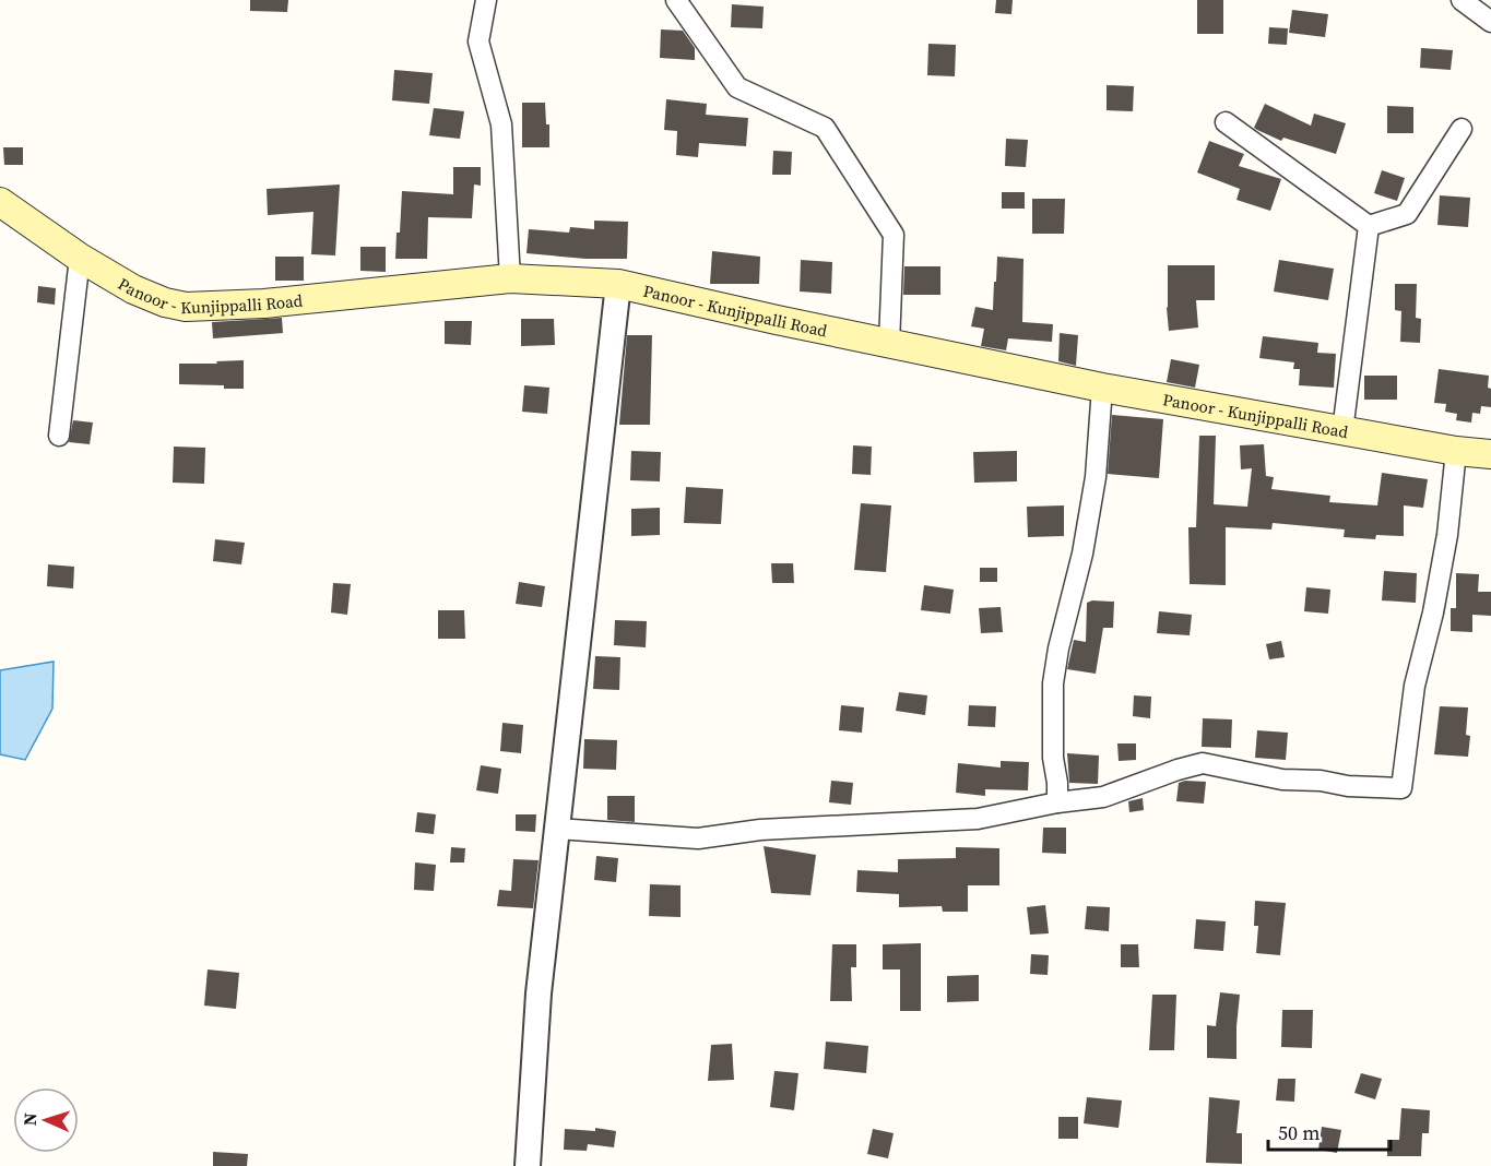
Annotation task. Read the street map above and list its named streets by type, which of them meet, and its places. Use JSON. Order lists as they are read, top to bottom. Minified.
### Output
{"streets":{"main road":["Panoor - Kunjippalli Road"]},"scale_bar":"50 m","north":"left"}
